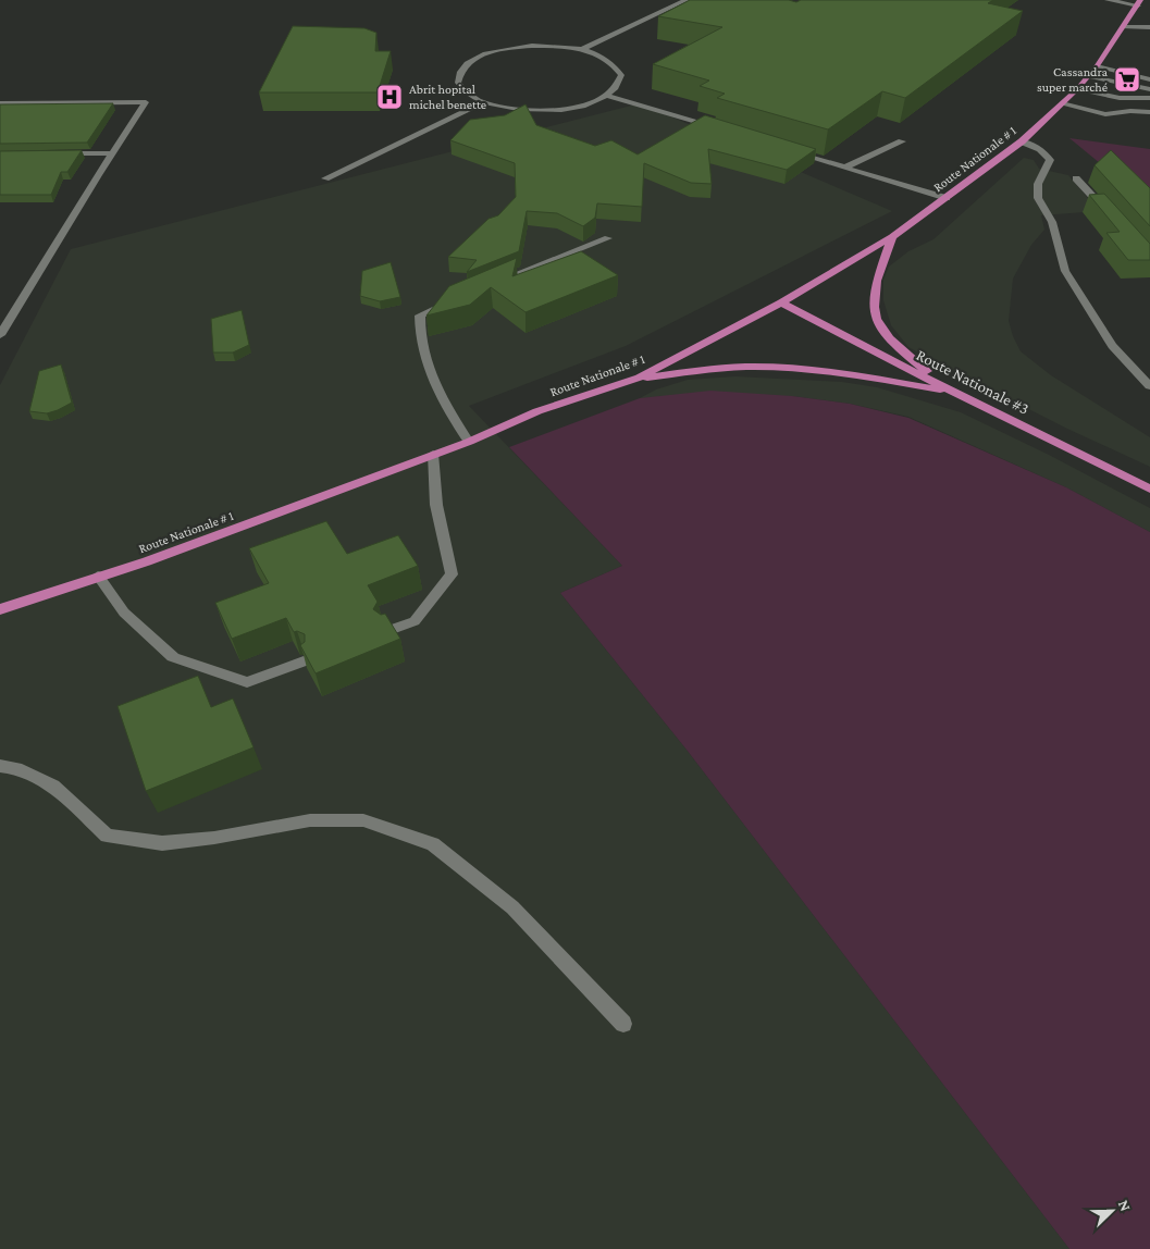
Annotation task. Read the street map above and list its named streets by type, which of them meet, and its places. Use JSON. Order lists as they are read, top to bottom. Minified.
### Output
{"streets":{"main road":["Route Nationale # 1","Route Nationale #3"]},"crossings":[["Route Nationale # 1","Route Nationale #3"]],"places":{"supermarket":["Cassandra super marché"],"hospital":["Abrit hopital michel benette"]},"north":"top right"}
